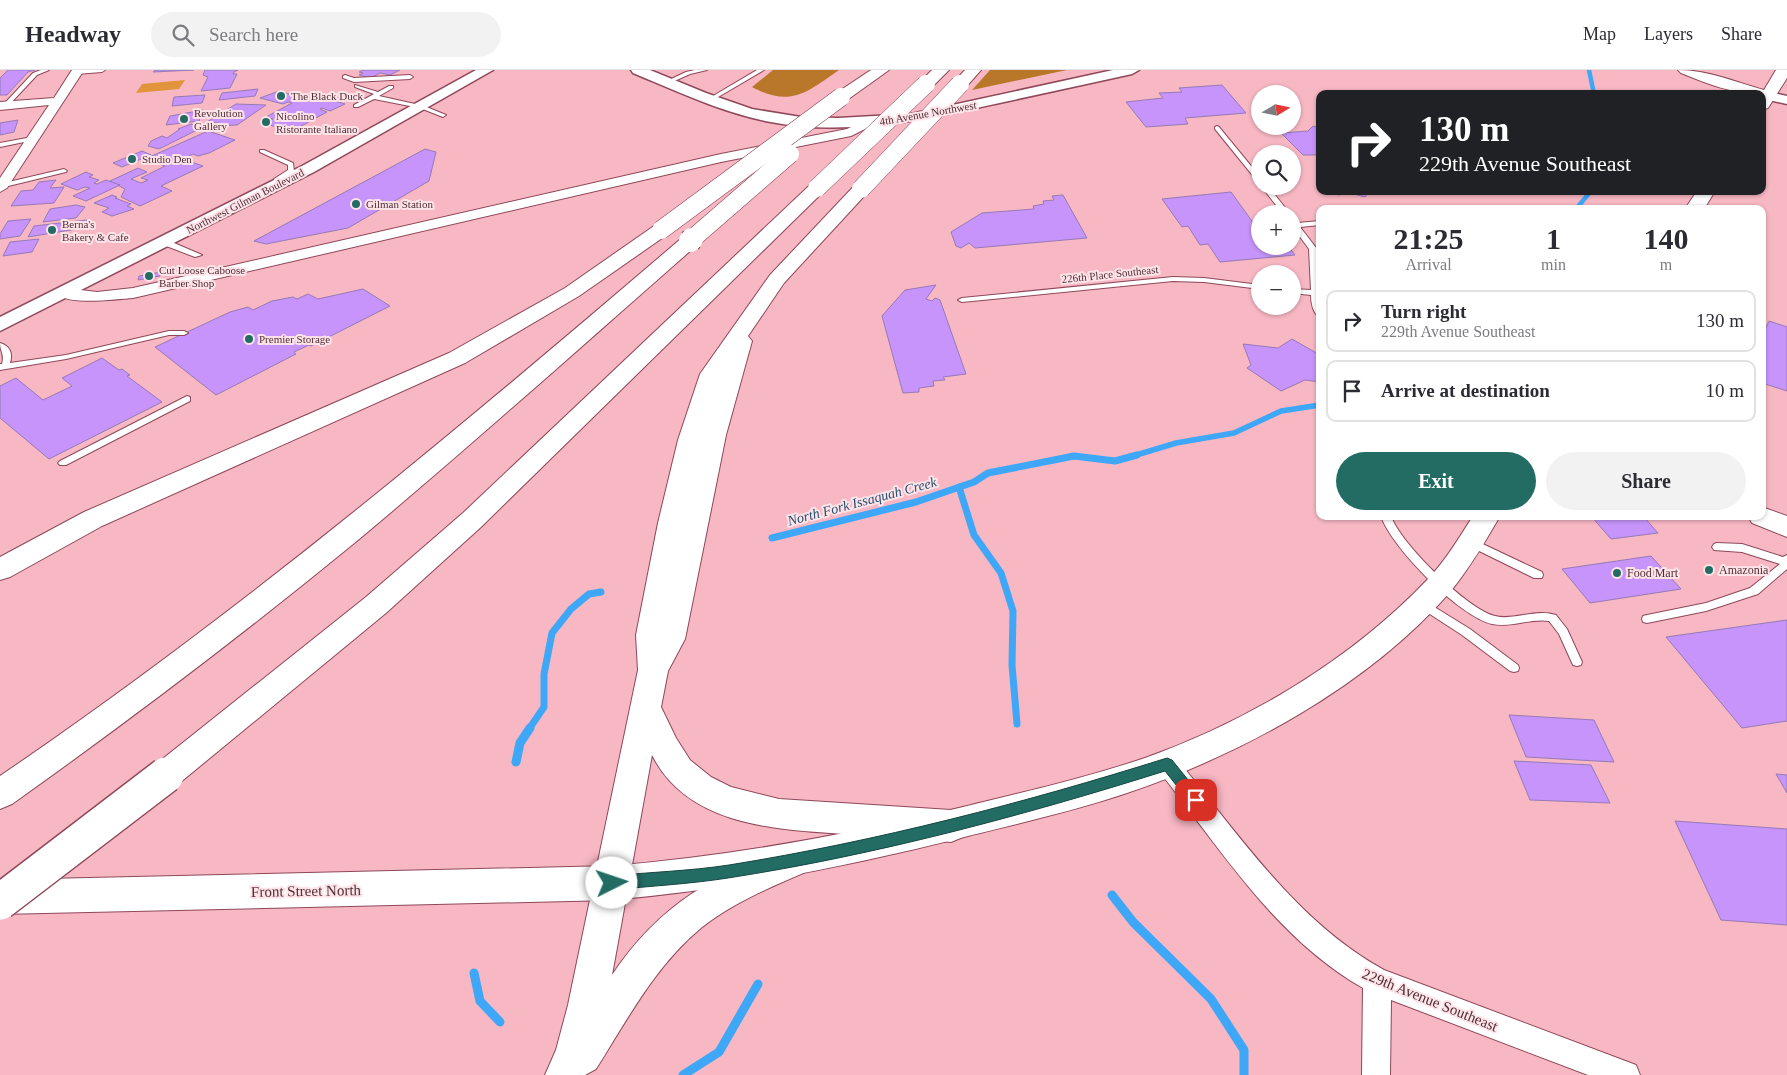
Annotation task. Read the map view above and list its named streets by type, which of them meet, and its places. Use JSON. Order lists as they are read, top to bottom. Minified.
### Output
{"streets":{"main road":["Front Street North"],"street":["4th Avenue Northwest","Northwest Gilman Boulevard","229th Avenue Southeast"],"lane":["226th Place Southeast"]},"water":["North Fork Issaquah Creek"],"places":["The Black Duck","Revolution Gallery","Nicolino Ristorante Italiano","Studio Den","Gilman Station","Berna's Bakery & Cafe","Cut Loose Caboose Barber Shop","Premier Storage","Amazonia","Food Mart"],"north":"right","page":{"header":"Headway","search":"Search here","nav":["Map","Layers","Share"],"map_buttons":["+","−"],"turn":["130 m","229th Avenue Southeast"],"eta":["21:25","Arrival","1","min","140","m"],"list":[{"name":"Turn right","note":"229th Avenue Southeast","value":"130 m"},{"name":"Arrive at destination","value":"10 m"}],"buttons":["Exit","Share"]}}
